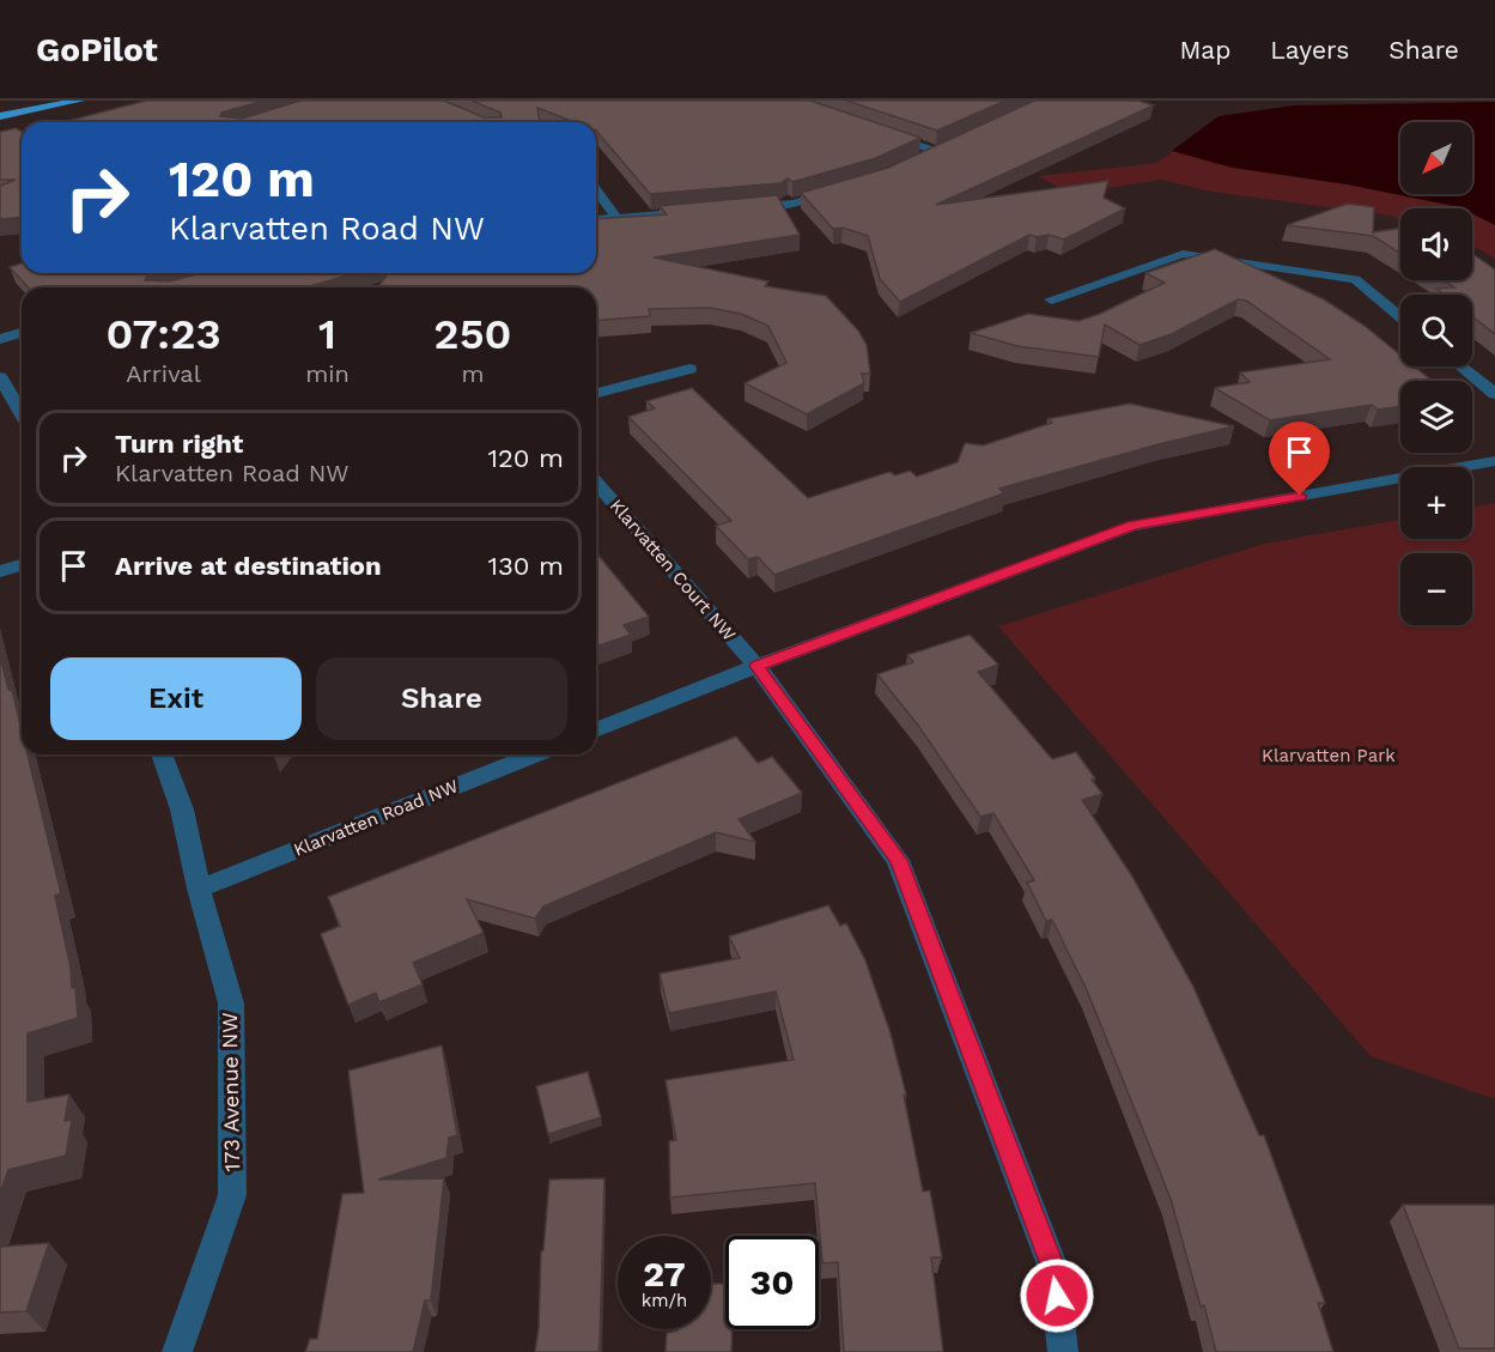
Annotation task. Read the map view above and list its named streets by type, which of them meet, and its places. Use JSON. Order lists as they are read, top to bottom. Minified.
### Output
{"streets":{"street":["Klarvatten Court NW","Klarvatten Road NW","173 Avenue NW"]},"crossings":[["Klarvatten Road NW","173 Avenue NW"]],"parks":["Klarvatten Park"],"north":"bottom left","page":{"header":"GoPilot","nav":["Map","Layers","Share"],"map_buttons":["+","−"],"turn":["120 m","Klarvatten Road NW"],"eta":["07:23","Arrival","1","min","250","m"],"list":[{"name":"Turn right","note":"Klarvatten Road NW","value":"120 m"},{"name":"Arrive at destination","value":"130 m"}],"buttons":["Exit","Share"],"speed":"27 km/h","limit":"30"}}
